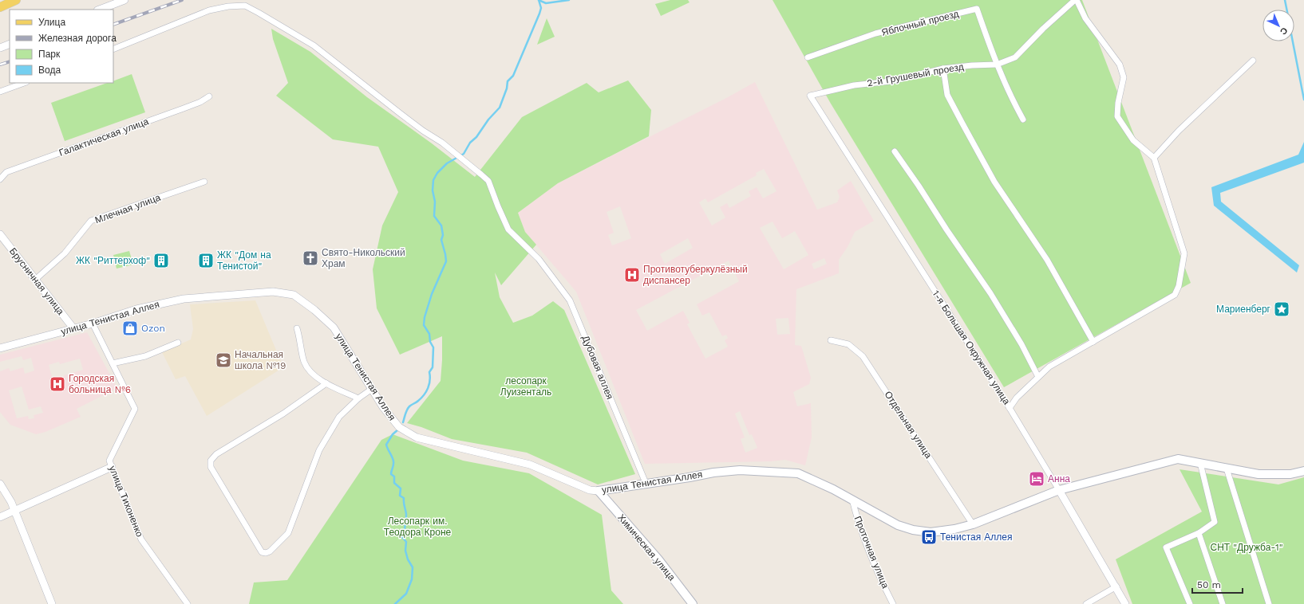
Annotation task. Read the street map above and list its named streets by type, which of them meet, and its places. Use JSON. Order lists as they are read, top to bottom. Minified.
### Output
{"streets":{"main road":["улица Тенистая Аллея","Химическая улица"],"street":["Яблочный проезд","2-й Грушевый проезд","Галактическая улица","Млечная улица","Брусничная улица","1-я Большая Окружная улица","Дубовая аллея","Отдельная улица","улица Тихоненко","Проточная улица"]},"crossings":[["Яблочный проезд","2-й Грушевый проезд"],["2-й Грушевый проезд","1-я Большая Окружная улица"],["Млечная улица","Брусничная улица"],["Брусничная улица","улица Тенистая Аллея"],["улица Тенистая Аллея","1-я Большая Окружная улица"],["улица Тенистая Аллея","Дубовая аллея"],["улица Тенистая Аллея","Отдельная улица"],["улица Тенистая Аллея","улица Тихоненко"],["улица Тенистая Аллея","Химическая улица"],["улица Тенистая Аллея","Проточная улица"]],"parks":["лесопарк Луизенталь","Лесопарк им. Теодора Кроне","СНТ \"Дружба-1\""],"places":{"church":["Свято-Никольский Храм"],"building":["ЖК \"Риттерхоф\"","ЖК \"Дом на Тенистой\""],"hospital":["Противотуберкулёзный диспансер","Городская больница №6"],"place":["Мариенберг"],"shop":["Ozon"],"school or university":["Начальная школа №19"],"hotel":["Анна"],"bus stop":["Тенистая Аллея"]},"legend":["Улица","Железная дорога","Парк","Вода"],"scale_bar":"50 m","north":"bottom right"}
